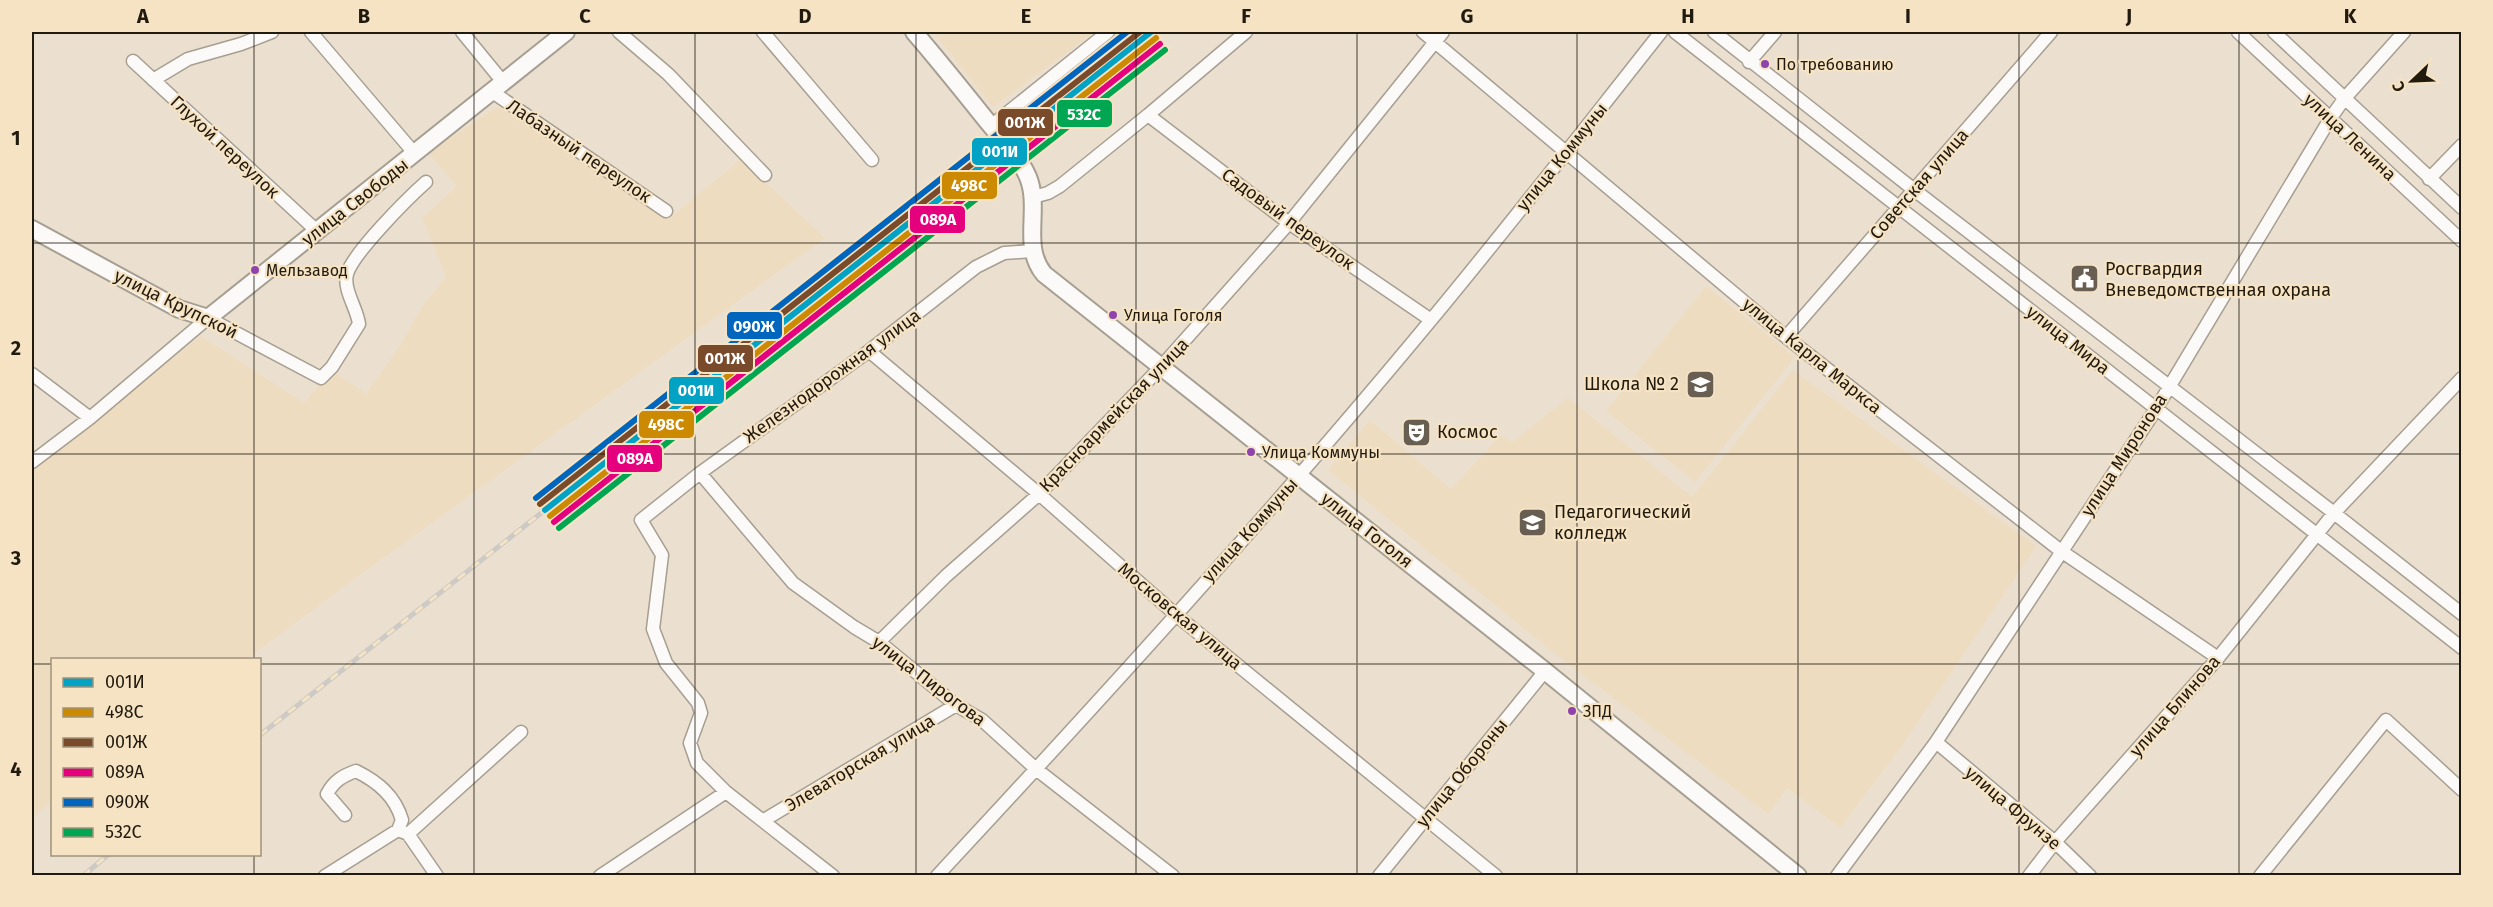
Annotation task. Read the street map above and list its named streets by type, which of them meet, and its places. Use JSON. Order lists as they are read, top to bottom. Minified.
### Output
{"streets":{"main road":["улица Свободы","улица Крупской","улица Гоголя"],"street":["улица Ленина","Глухой переулок","Лабазный переулок","улица Коммуны","Советская улица","Садовый переулок","улица Мира","улица Карла Маркса","Железнодорожная улица","Красноармейская улица","улица Миронова","Московская улица","улица Пирогова","улица Блинова","Элеваторская улица","улица Обороны","улица Фрунзе"]},"crossings":[["улица Ленина","улица Миронова"],["Глухой переулок","улица Свободы"],["Лабазный переулок","улица Свободы"],["улица Коммуны","Садовый переулок"],["улица Коммуны","улица Карла Маркса"],["улица Коммуны","улица Гоголя"],["улица Коммуны","Московская улица"],["улица Коммуны","улица Пирогова"],["Советская улица","улица Мира"],["Советская улица","улица Карла Маркса"],["улица Свободы","улица Крупской"],["Садовый переулок","Красноармейская улица"],["улица Мира","улица Миронова"],["улица Мира","улица Блинова"],["улица Карла Маркса","Красноармейская улица"],["улица Карла Маркса","улица Миронова"],["улица Карла Маркса","улица Блинова"],["Железнодорожная улица","улица Гоголя"],["Железнодорожная улица","Московская улица"],["Железнодорожная улица","улица Пирогова"],["Красноармейская улица","улица Гоголя"],["Красноармейская улица","Московская улица"],["Красноармейская улица","улица Пирогова"],["улица Миронова","улица Фрунзе"],["улица Гоголя","улица Обороны"],["Московская улица","улица Обороны"],["улица Пирогова","Элеваторская улица"],["улица Блинова","улица Фрунзе"]],"places":{"other":["По требованию","Мельзавод","Улица Гоголя","Улица Коммуны","ЗПД"],"public building":["Росгвардия Вневедомственная охрана"],"school or university":["Школа № 2","Педагогический колледж"],"theatre":["Космос"]},"lines":["transit line 001И","transit line 001Ж","transit line 090Ж","transit line 498С","transit line 089А","transit line 532С"],"legend":["001И","498С","001Ж","089А","090Ж","532С"],"north":"bottom left","grid":{"columns":["A","B","C","D","E","F","G","H","I","J","K"],"rows":["1","2","3","4"]}}
